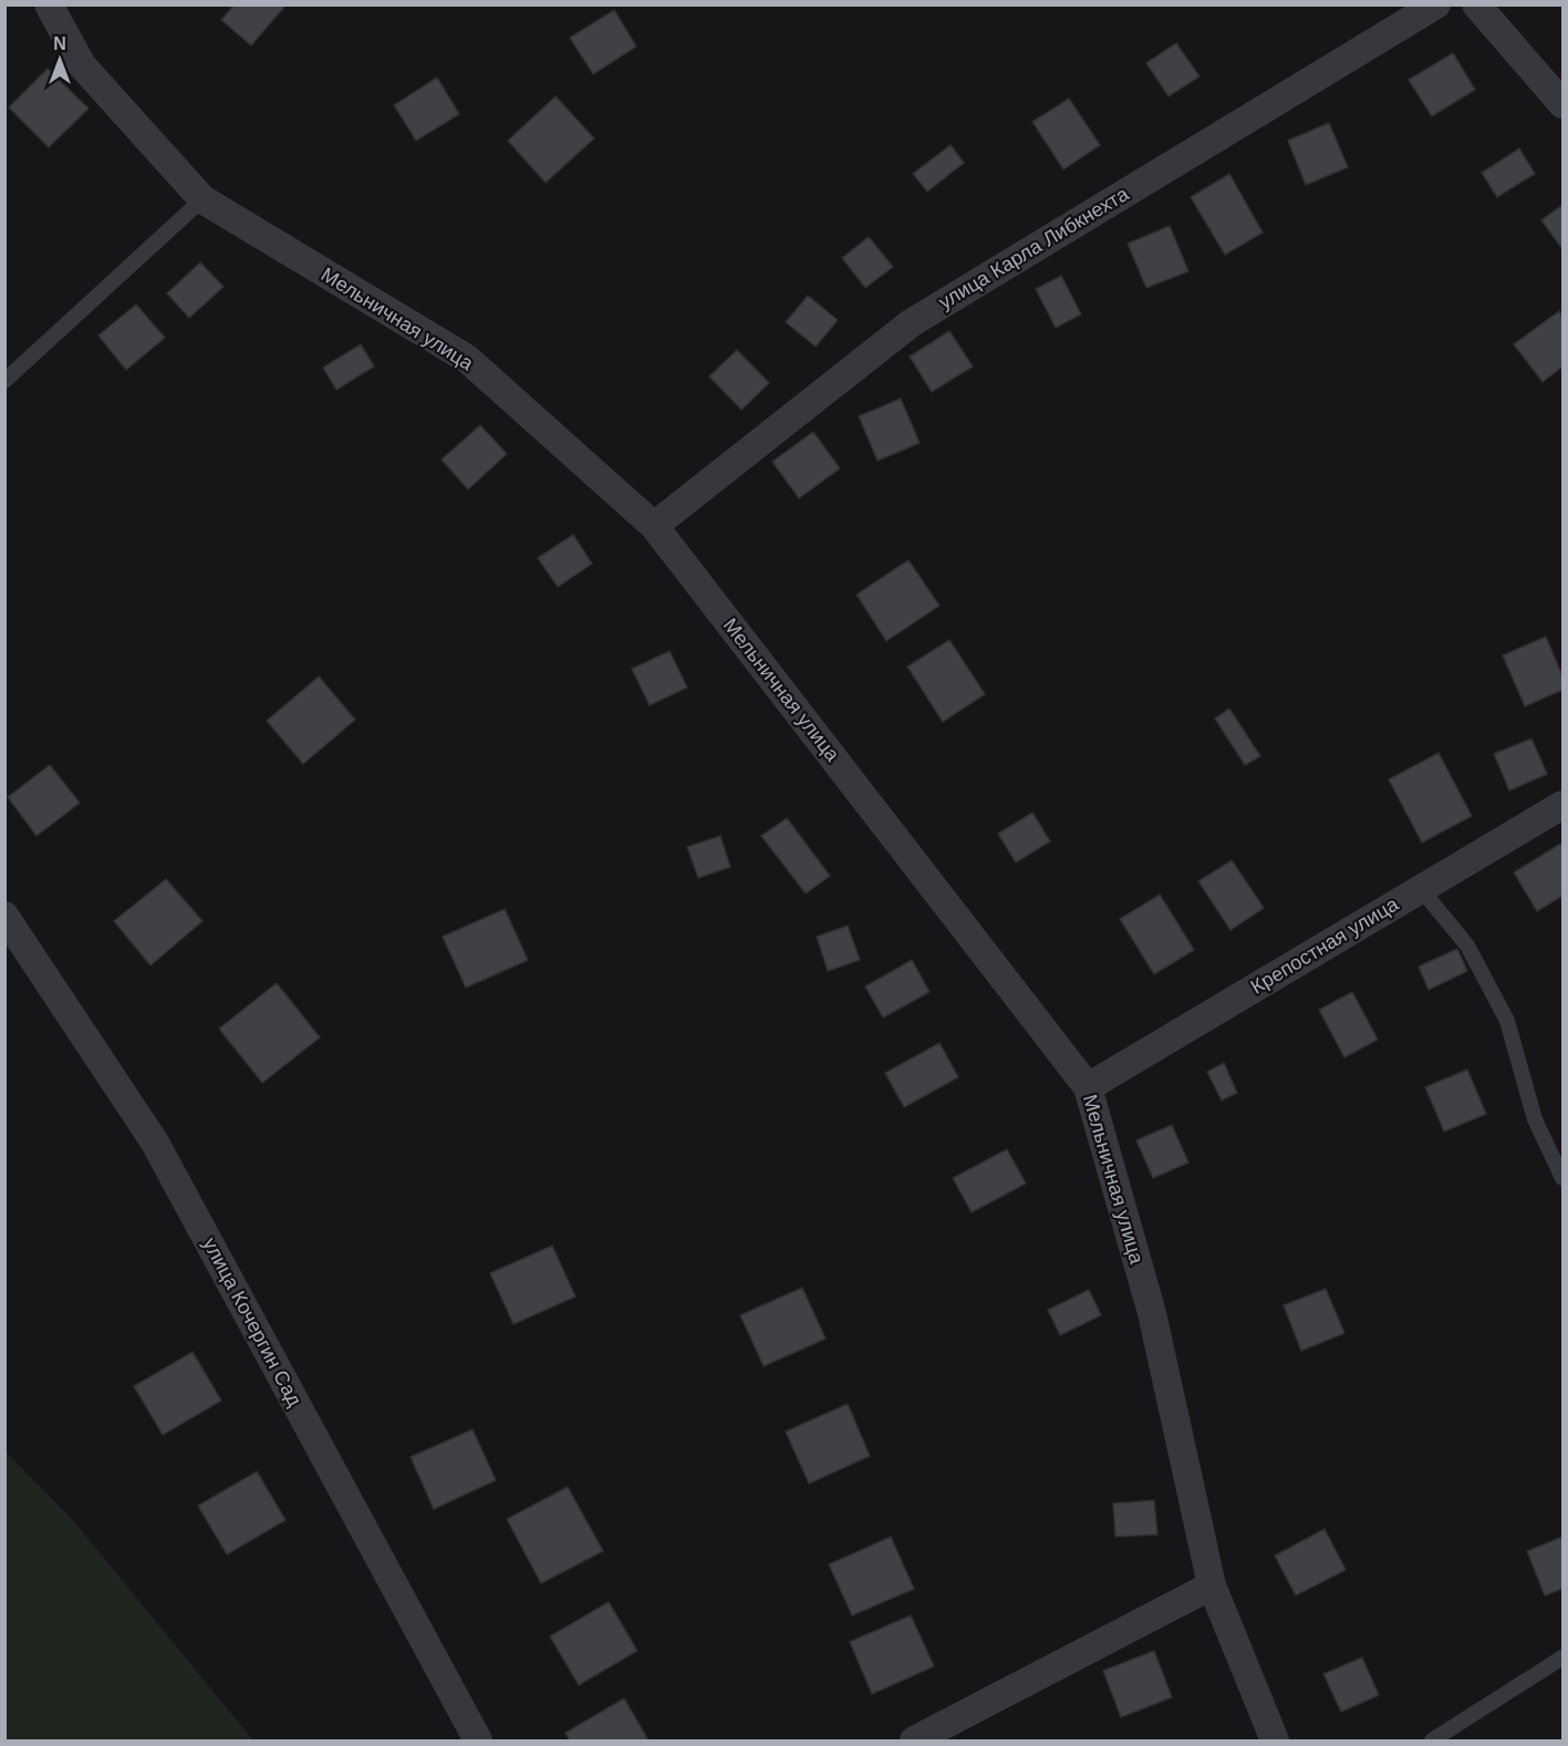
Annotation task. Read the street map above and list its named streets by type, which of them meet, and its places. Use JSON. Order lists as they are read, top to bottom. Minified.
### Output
{"streets":{"street":["улица Карла Либкнехта","Мельничная улица","Крепостная улица","улица Кочергин Сад"]},"crossings":[["улица Карла Либкнехта","Мельничная улица"],["Мельничная улица","Крепостная улица"]],"north":"top"}
